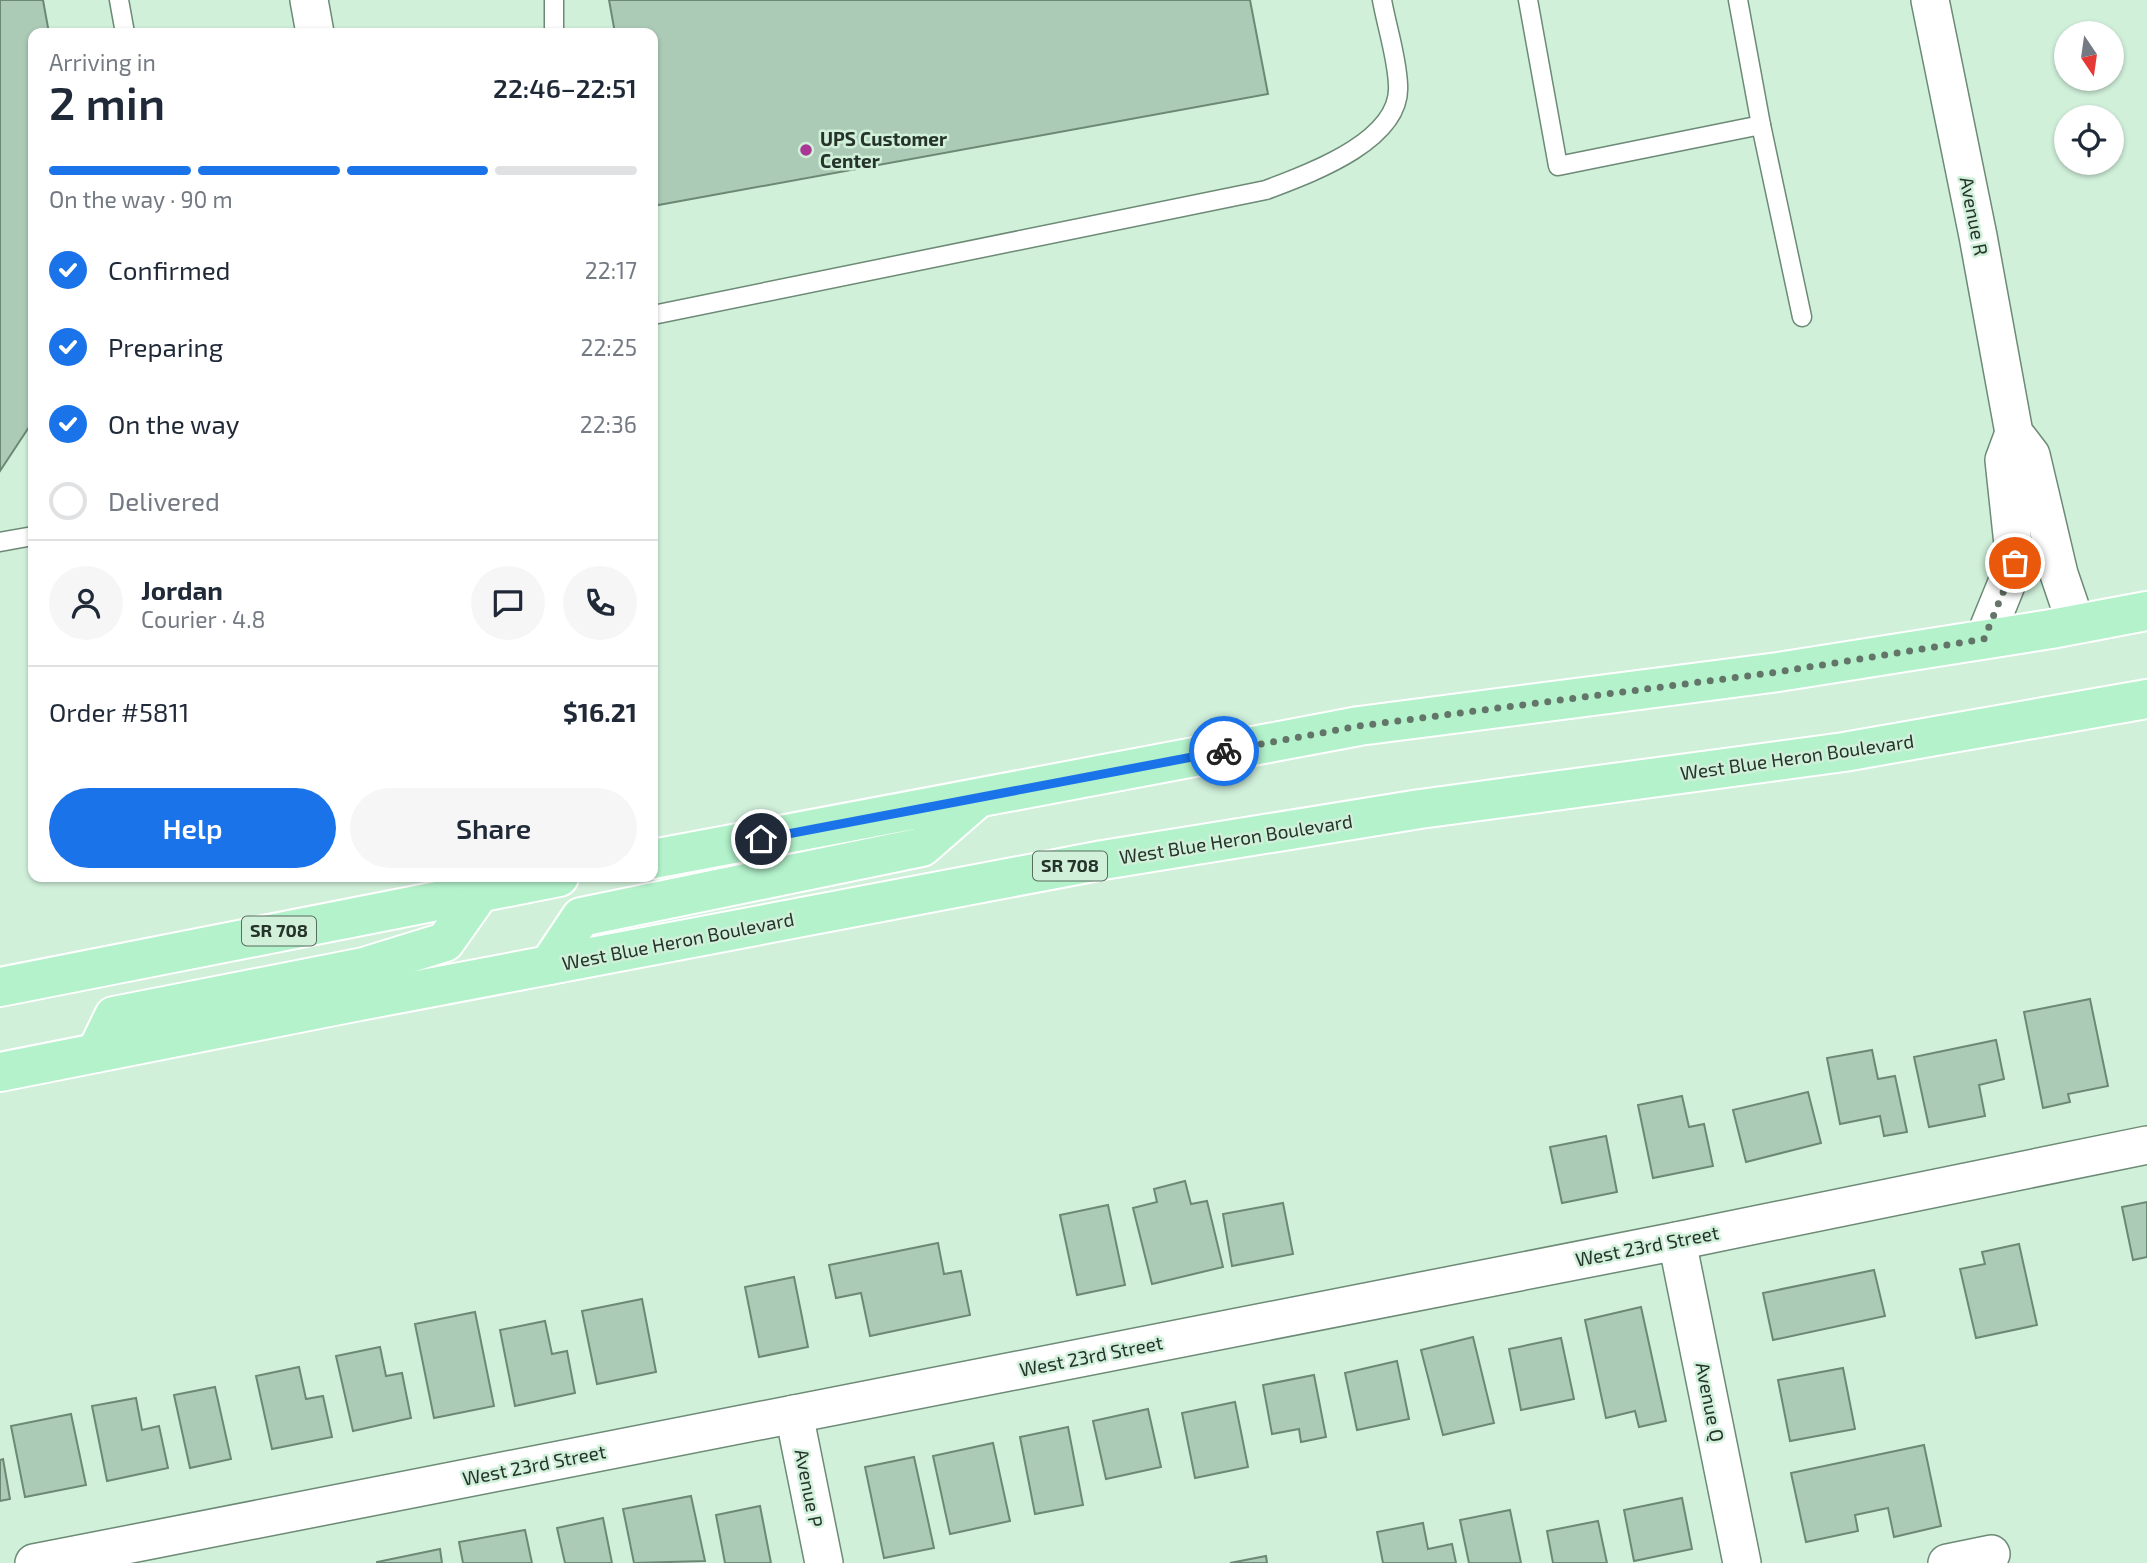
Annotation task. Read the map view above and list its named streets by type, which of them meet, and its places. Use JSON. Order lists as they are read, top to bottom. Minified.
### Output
{"streets":{"main road":["West Blue Heron Boulevard","SR 708"],"street":["Avenue R","West 23rd Street","Avenue Q","Avenue P"]},"crossings":[["West 23rd Street","Avenue Q"],["West 23rd Street","Avenue P"]],"places":["UPS Customer Center"],"north":"bottom","page":{"heading":["2 min","Arriving in","22:46–22:51"],"panel":["Jordan","Courier · 4.8","Order #5811","$16.21"],"bar":"On the way · 90 m","list":[["Confirmed","22:17"],["Preparing","22:25"],["On the way","22:36"],"Delivered"],"buttons":["Help","Share"]}}
